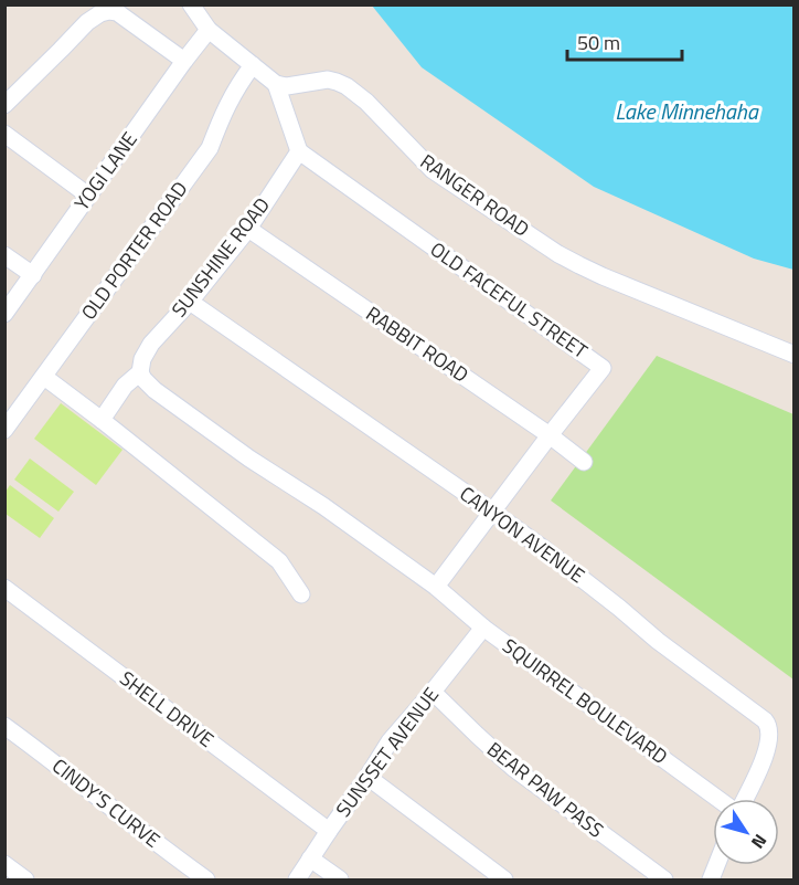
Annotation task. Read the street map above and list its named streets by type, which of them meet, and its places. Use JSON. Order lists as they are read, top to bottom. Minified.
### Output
{"streets":{"street":["YOGI LANE","RANGER ROAD","OLD PORTER ROAD","SUNSHINE ROAD","OLD FACEFUL STREET","RABBIT ROAD","CANYON AVENUE","SQUIRREL BOULEVARD","SHELL DRIVE","SUNSSET AVENUE","BEAR PAW PASS","CINDY'S CURVE"]},"crossings":[["SUNSHINE ROAD","OLD FACEFUL STREET"],["SUNSHINE ROAD","RABBIT ROAD"],["SUNSHINE ROAD","CANYON AVENUE"],["OLD FACEFUL STREET","RABBIT ROAD"],["OLD FACEFUL STREET","CANYON AVENUE"],["OLD FACEFUL STREET","SQUIRREL BOULEVARD"],["SQUIRREL BOULEVARD","SUNSSET AVENUE"],["SHELL DRIVE","SUNSSET AVENUE"],["SUNSSET AVENUE","BEAR PAW PASS"]],"water":["Lake Minnehaha"],"scale_bar":"50 m","north":"bottom right"}
